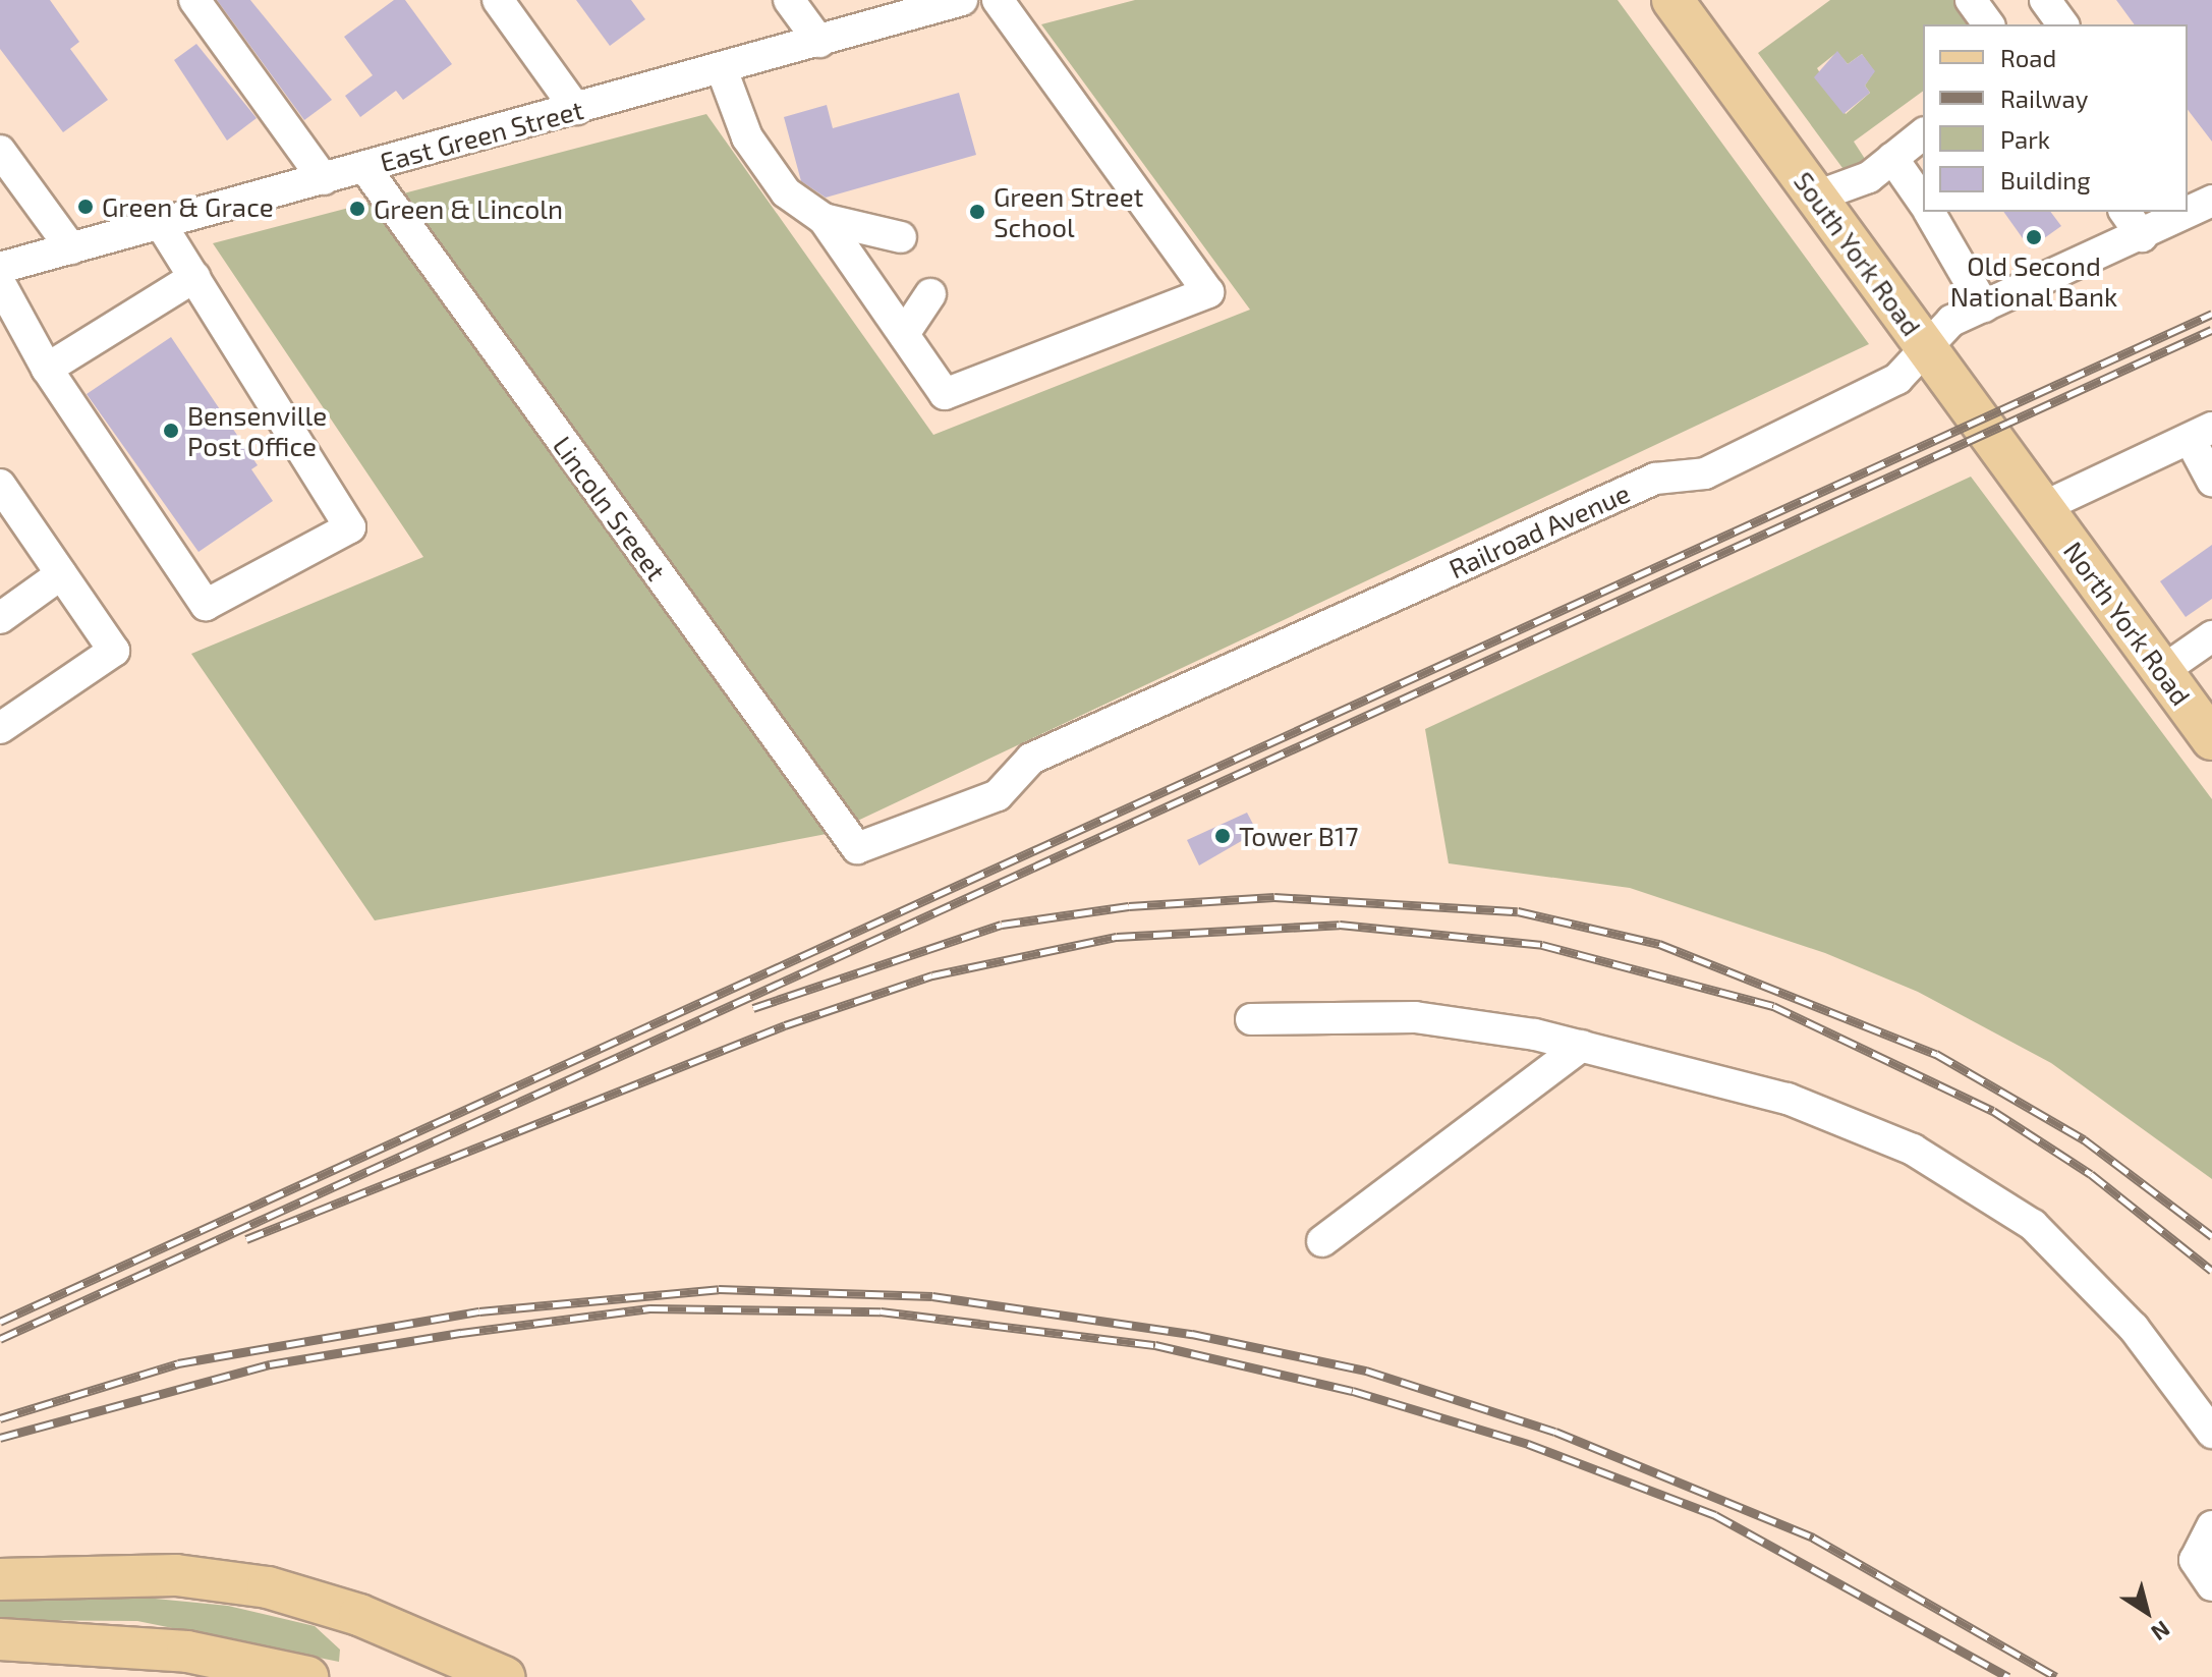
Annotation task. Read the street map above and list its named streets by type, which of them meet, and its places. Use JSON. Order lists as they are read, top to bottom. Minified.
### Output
{"streets":{"main road":["South York Road","North York Road"],"street":["East Green Street","Lincoln Sreeet","Railroad Avenue"]},"crossings":[["East Green Street","Lincoln Sreeet"],["South York Road","Railroad Avenue"],["South York Road","North York Road"],["Lincoln Sreeet","Railroad Avenue"]],"places":["Green & Grace","Green & Lincoln","Green Street School","Old Second National Bank","Bensenville Post Office","Tower B17"],"legend":["Road","Railway","Park","Building"],"north":"bottom right"}
